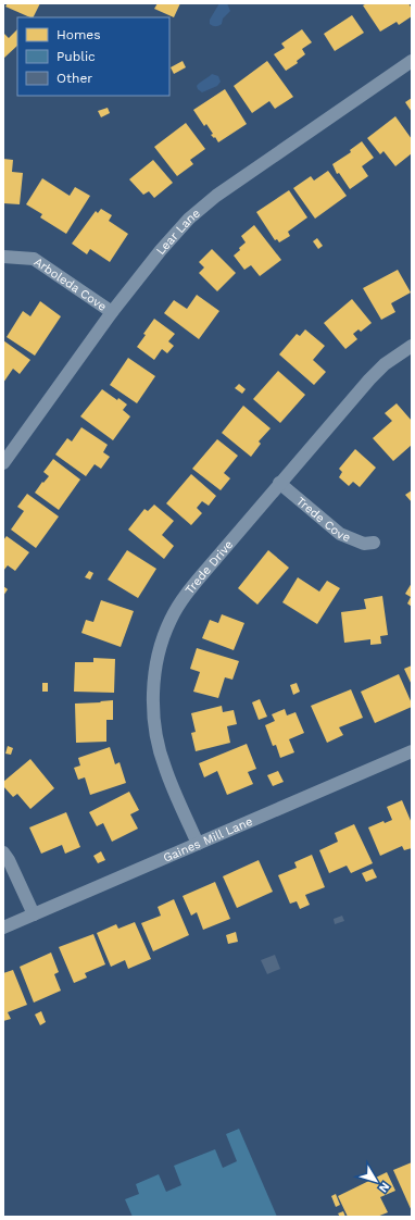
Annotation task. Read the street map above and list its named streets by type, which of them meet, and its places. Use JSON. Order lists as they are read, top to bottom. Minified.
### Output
{"streets":{"street":["Lear Lane","Arboleda Cove","Trede Cove","Trede Drive","Gaines Mill Lane"]},"crossings":[["Lear Lane","Arboleda Cove"],["Trede Cove","Trede Drive"],["Trede Drive","Gaines Mill Lane"]],"legend":["Homes","Public","Other"],"north":"bottom right"}
